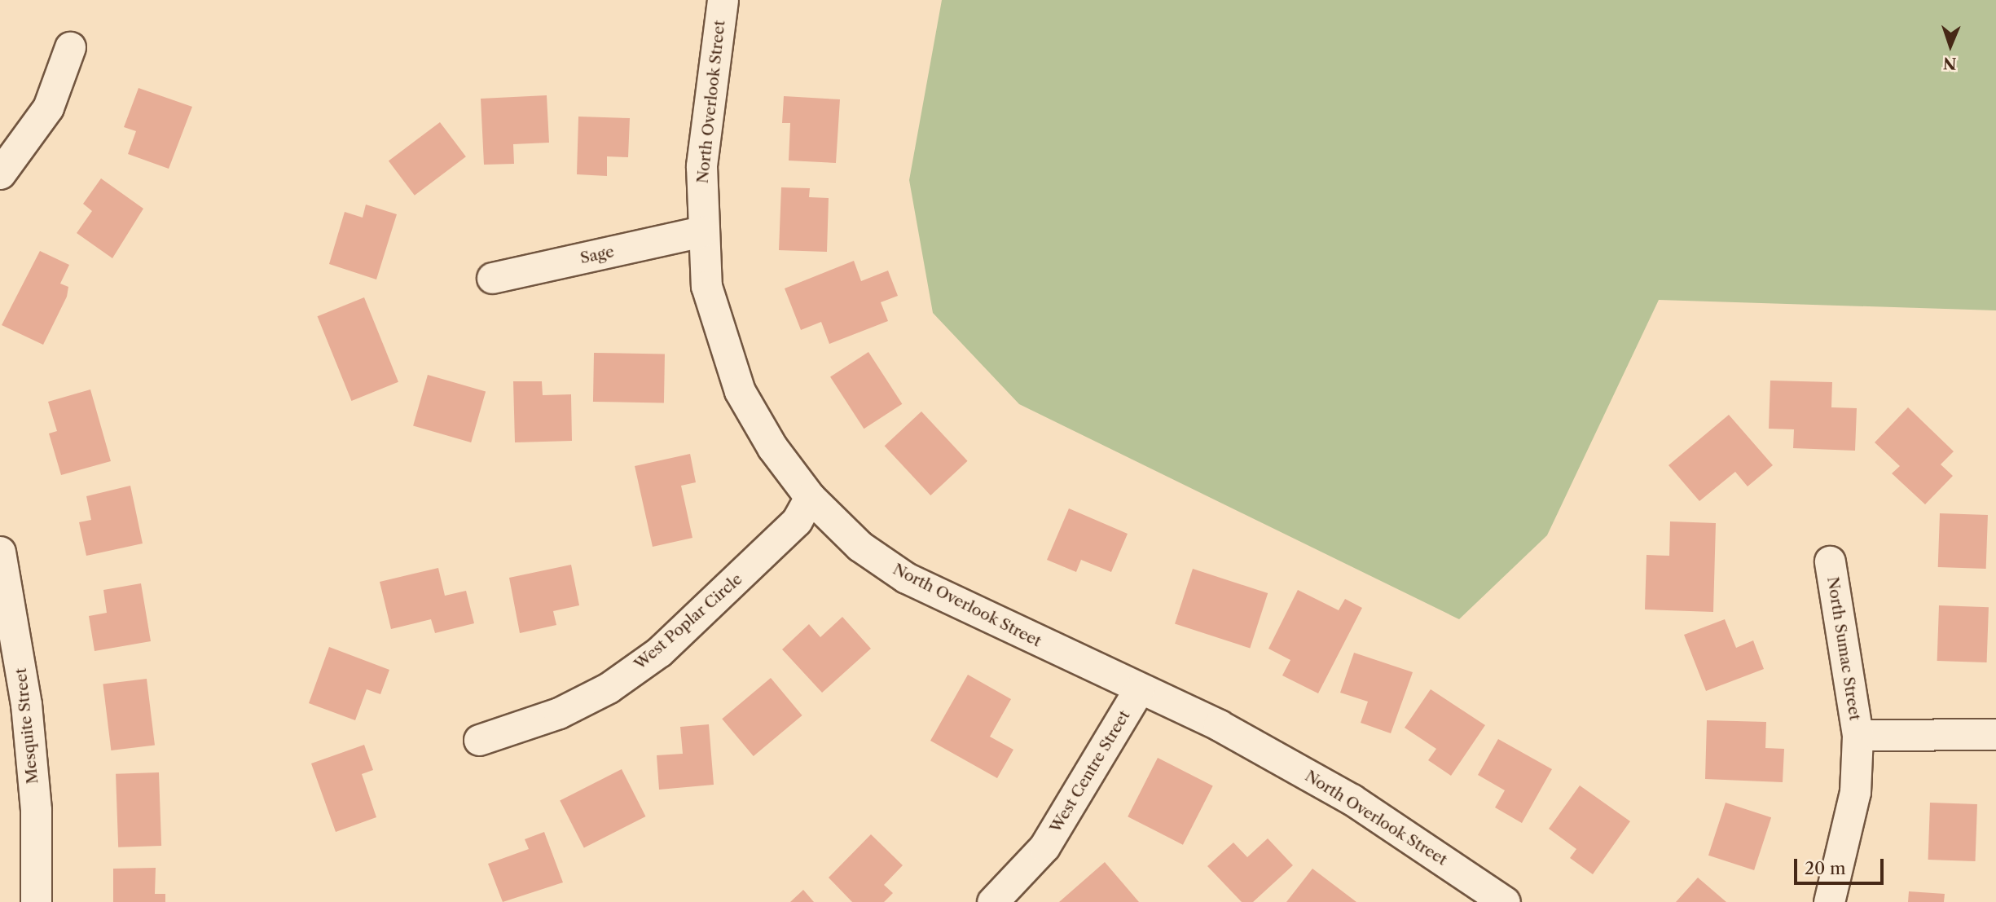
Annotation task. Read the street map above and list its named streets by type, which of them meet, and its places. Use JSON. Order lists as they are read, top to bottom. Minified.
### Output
{"streets":{"street":["North Overlook Street","Sage","West Poplar Circle","North Sumac Street","Mesquite Street","West Centre Street"]},"crossings":[["North Overlook Street","Sage"],["North Overlook Street","West Poplar Circle"],["North Overlook Street","West Centre Street"]],"scale_bar":"20 m","north":"bottom"}
